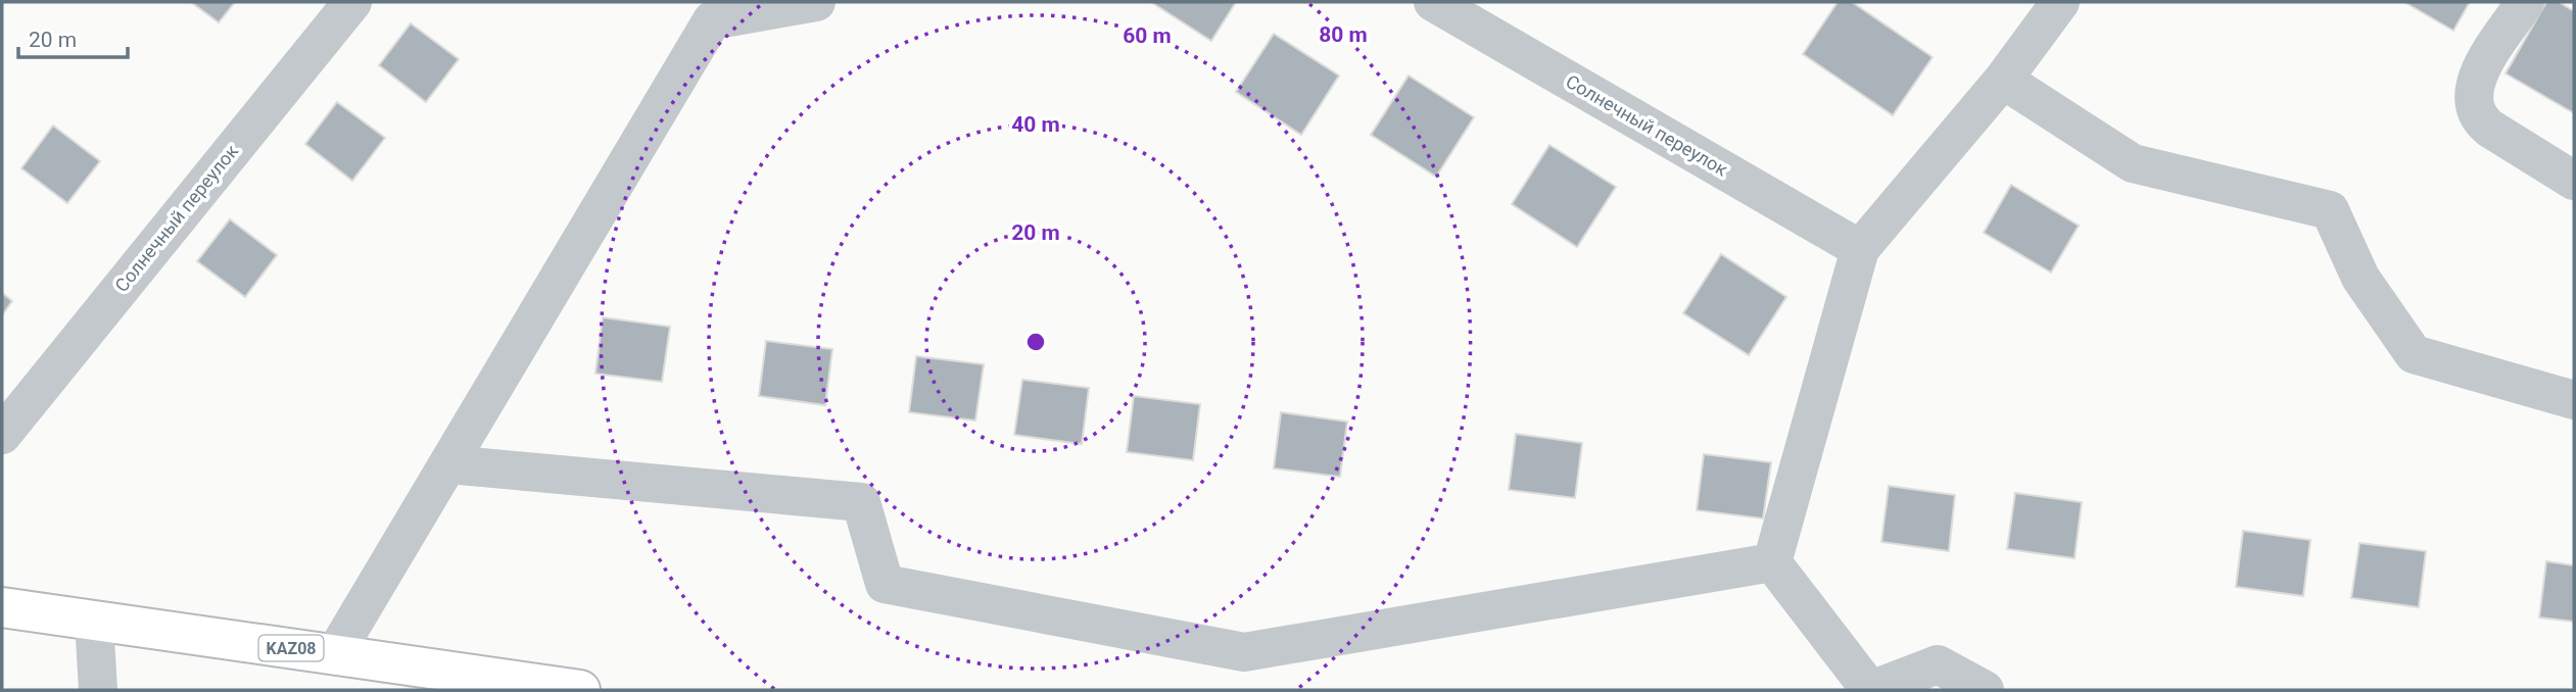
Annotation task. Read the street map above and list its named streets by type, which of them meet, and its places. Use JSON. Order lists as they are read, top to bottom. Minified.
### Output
{"streets":{"highway":["KAZ08"],"street":["Солнечный переулок"]},"scale_bar":"20 m","rings":["80 m","60 m","40 m","20 m"]}
